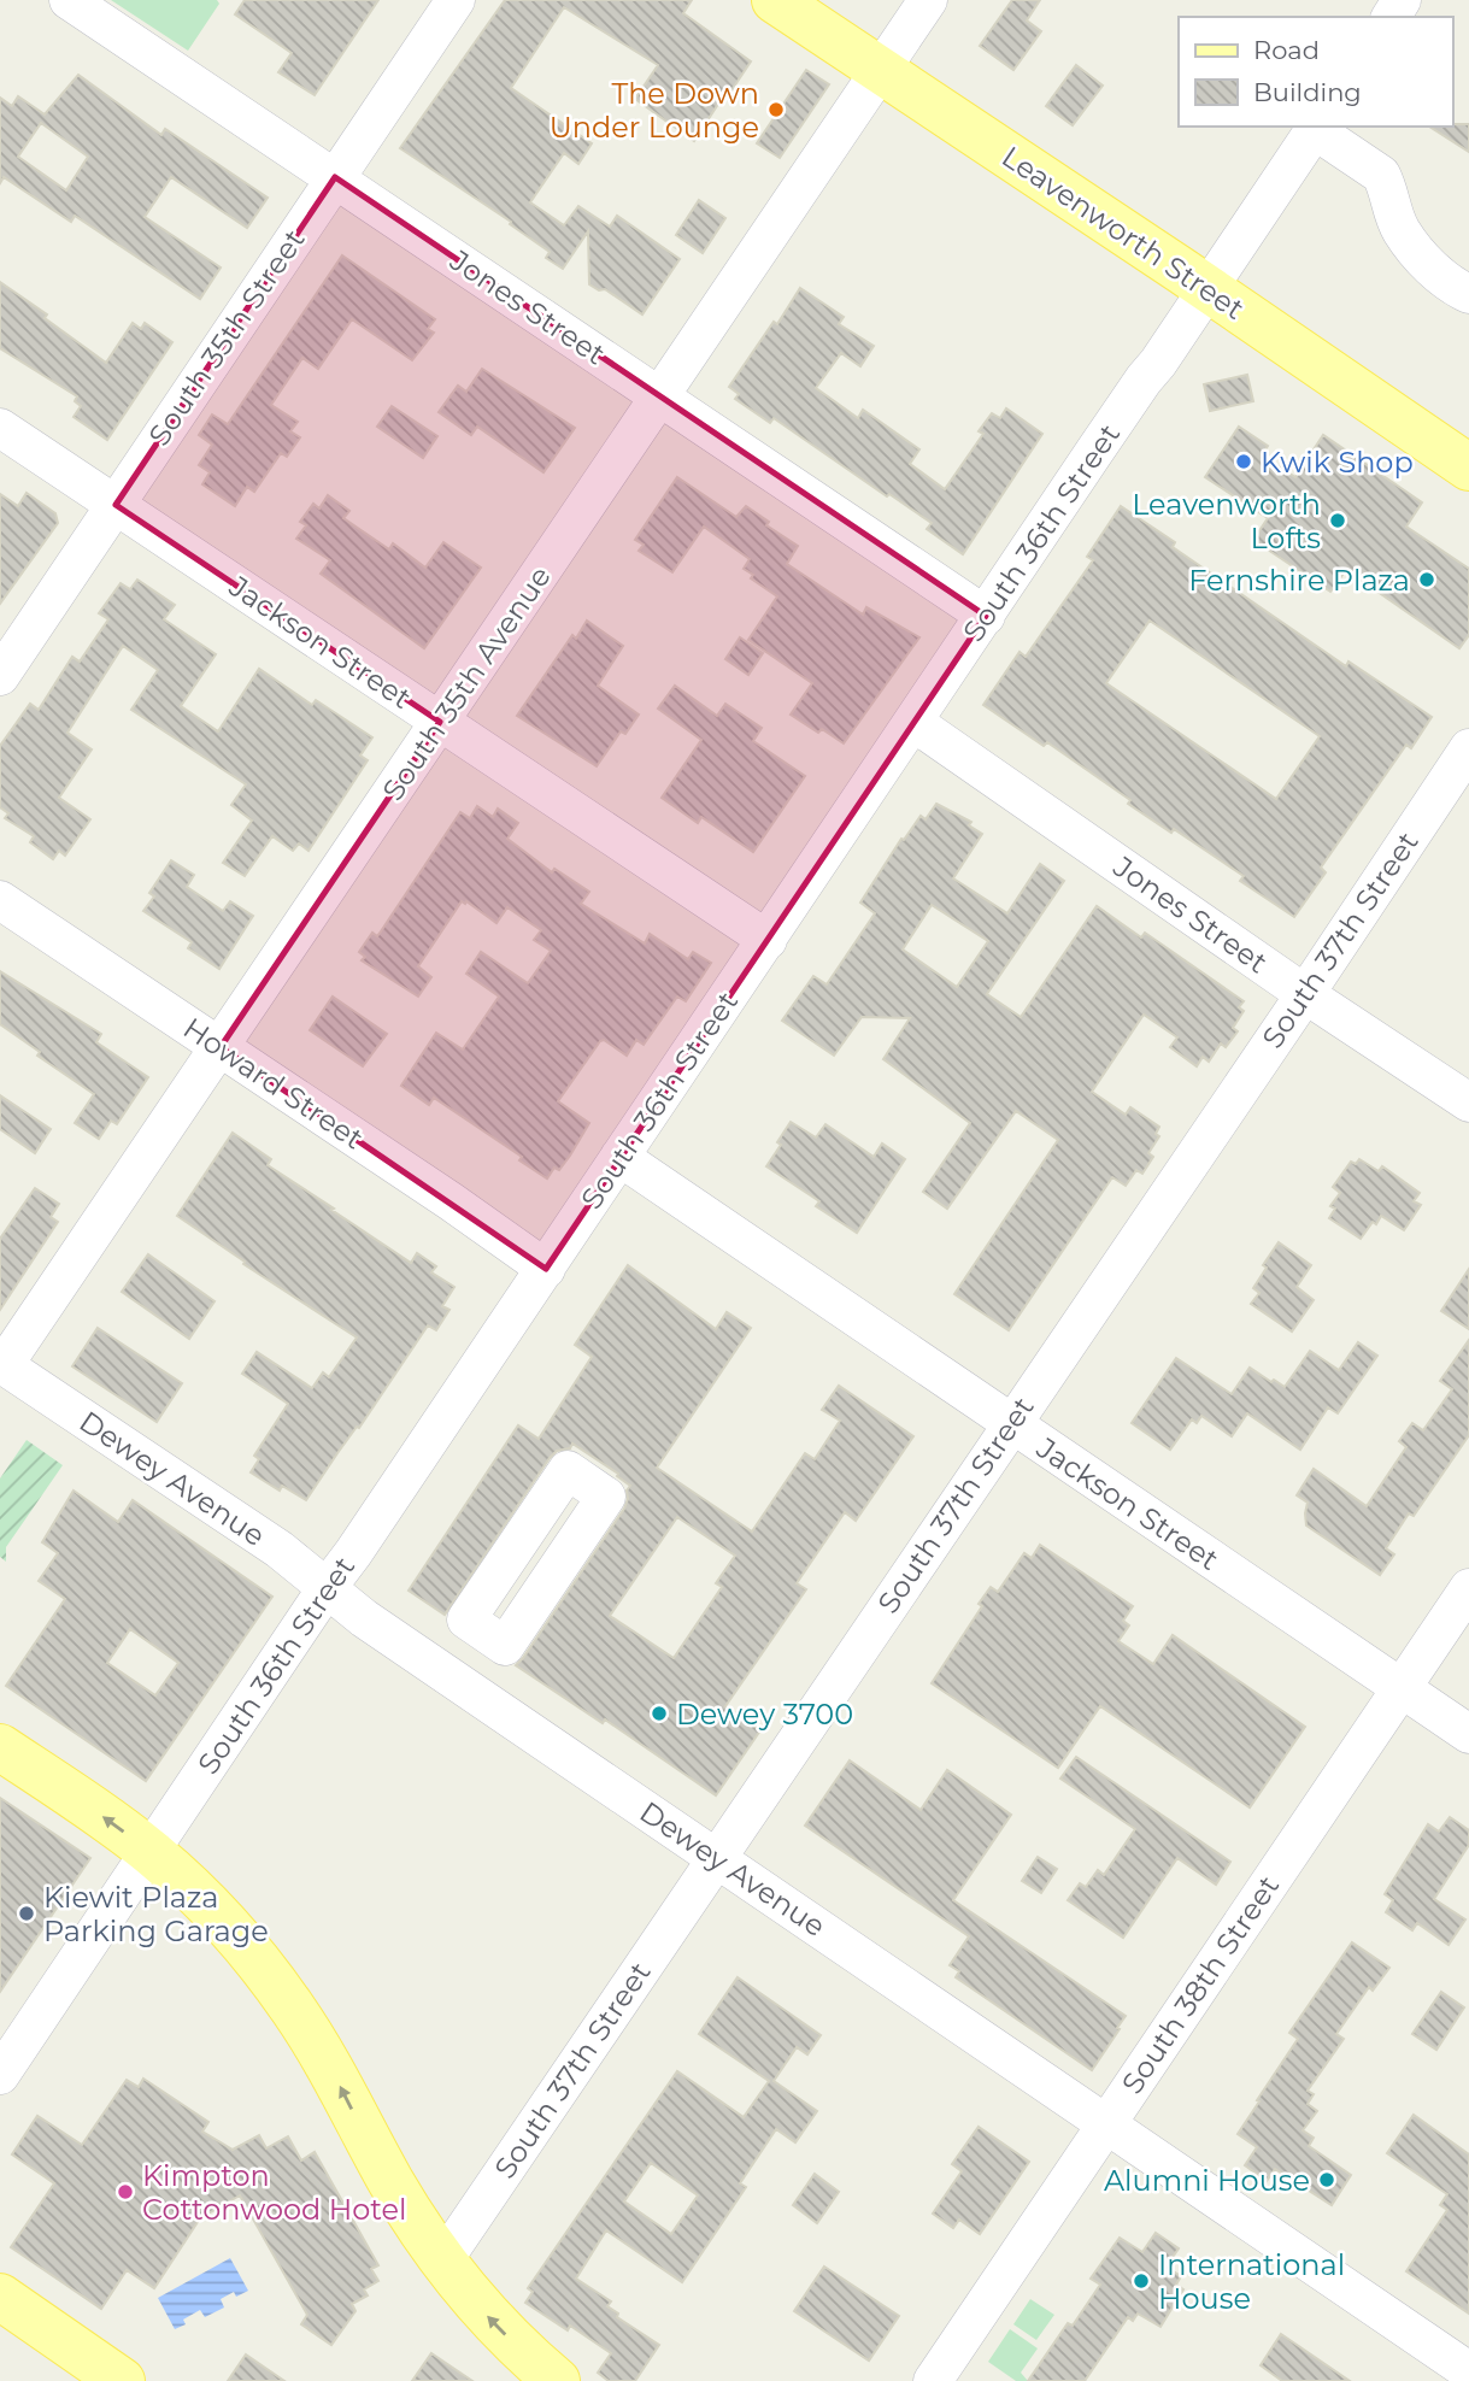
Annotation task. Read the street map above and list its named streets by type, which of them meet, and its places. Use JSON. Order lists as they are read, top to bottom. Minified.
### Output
{"streets":{"main road":["Leavenworth Street"],"street":["Jones Street","South 35th Street","South 36th Street","Jackson Street","South 35th Avenue","South 37th Street","Howard Street","Dewey Avenue","South 38th Street"]},"crossings":[["Leavenworth Street","South 36th Street"],["Leavenworth Street","South 35th Avenue"],["Jones Street","South 35th Street"],["Jones Street","South 36th Street"],["Jones Street","South 35th Avenue"],["Jones Street","South 37th Street"],["South 35th Street","Jackson Street"],["South 36th Street","Jackson Street"],["South 36th Street","Howard Street"],["South 36th Street","Dewey Avenue"],["Jackson Street","South 35th Avenue"],["Jackson Street","South 37th Street"],["Jackson Street","South 38th Street"],["South 35th Avenue","Howard Street"],["South 35th Avenue","Dewey Avenue"],["South 37th Street","Dewey Avenue"],["Dewey Avenue","South 38th Street"]],"places":["The Down Under Lounge","Kwik Shop","Leavenworth Lofts","Fernshire Plaza","Dewey 3700","Kiewit Plaza Parking Garage","Alumni House","Kimpton Cottonwood Hotel","International House"],"legend":["Road","Building"]}
